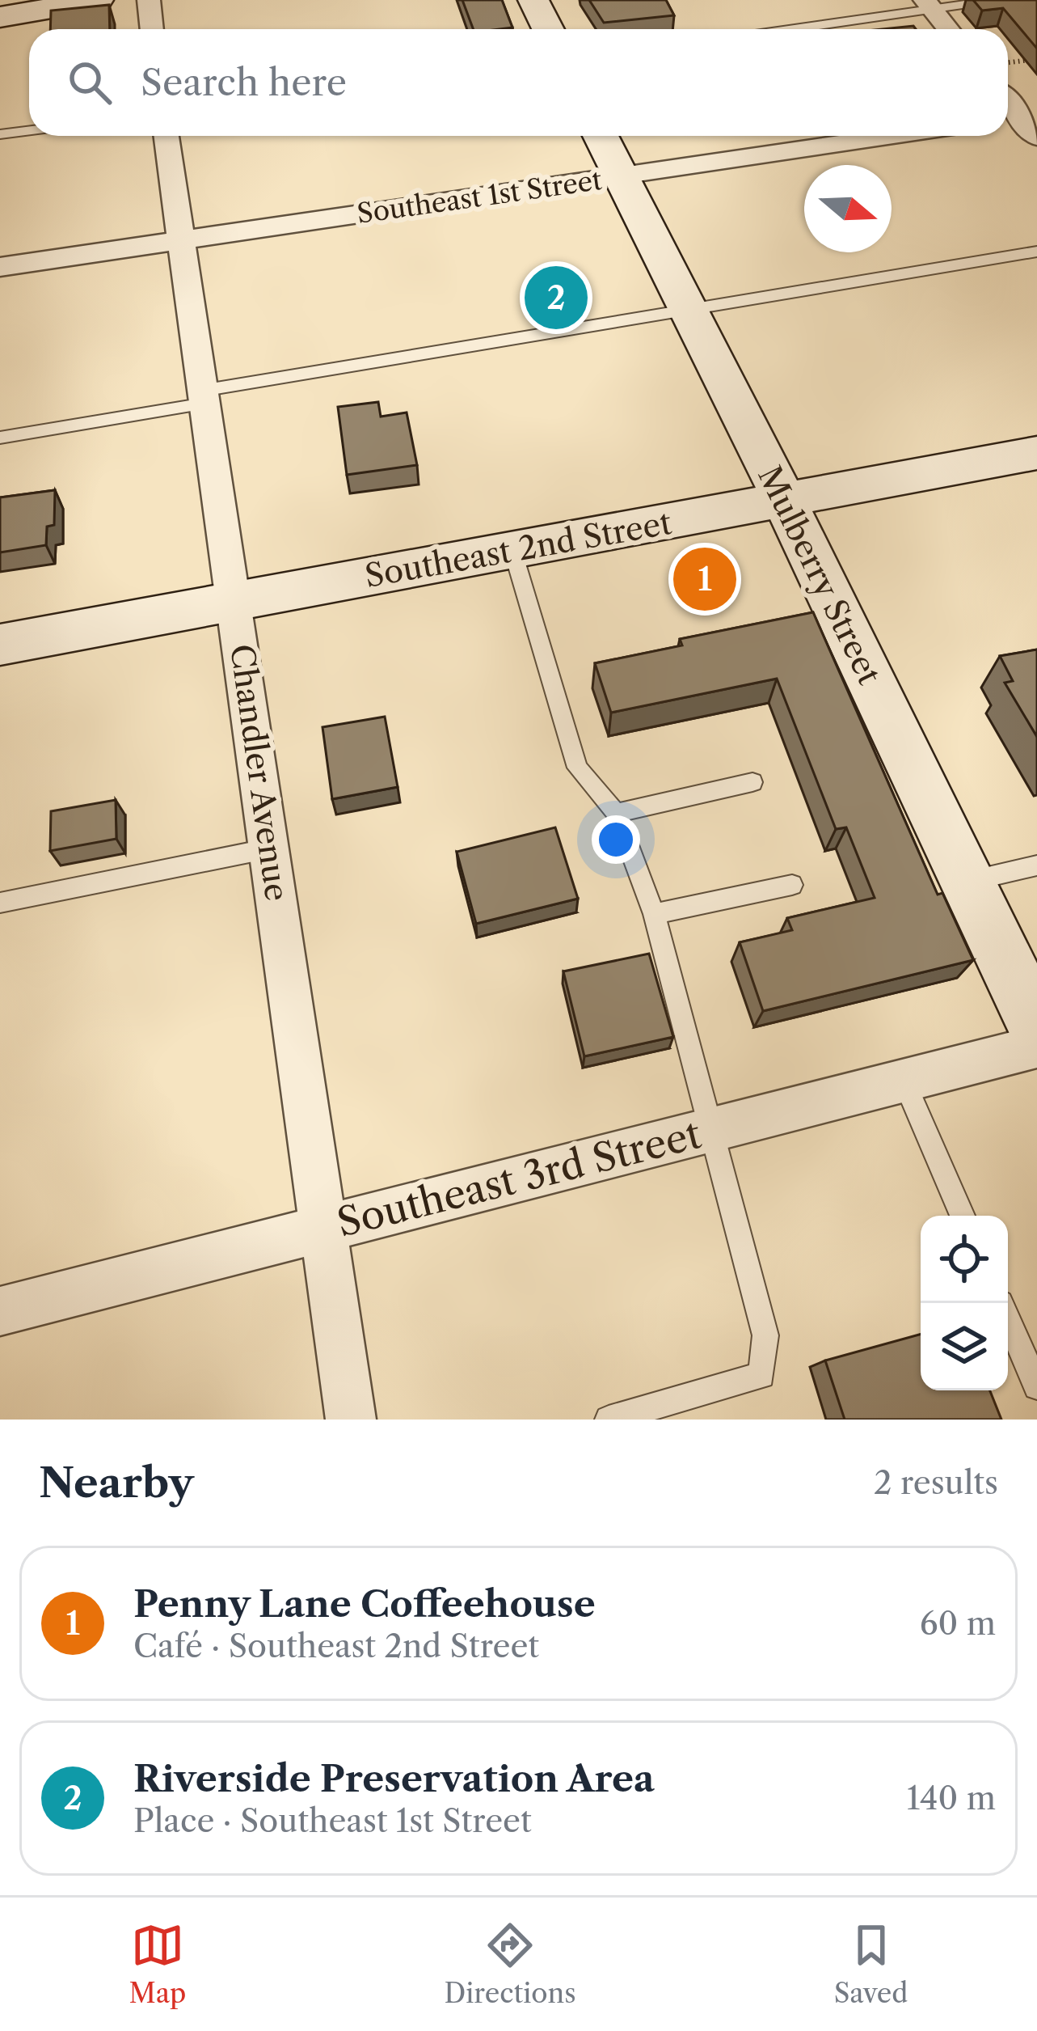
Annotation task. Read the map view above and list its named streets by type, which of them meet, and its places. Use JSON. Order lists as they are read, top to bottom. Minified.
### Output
{"streets":{"street":["Southeast 1st Street","Southeast 2nd Street","Mulberry Street","Chandler Avenue","Southeast 3rd Street"]},"crossings":[["Southeast 1st Street","Mulberry Street"],["Southeast 1st Street","Chandler Avenue"],["Southeast 2nd Street","Mulberry Street"],["Southeast 2nd Street","Chandler Avenue"],["Chandler Avenue","Southeast 3rd Street"]],"north":"right","page":{"search":"Search here","pins":["2","1"],"heading":["Nearby","2 results"],"list":[{"mark":"1","name":"Penny Lane Coffeehouse","note":"Café · Southeast 2nd Street","value":"60 m"},{"mark":"2","name":"Riverside Preservation Area","note":"Place · Southeast 1st Street","value":"140 m"}],"nav":["Map","Directions","Saved"]}}
